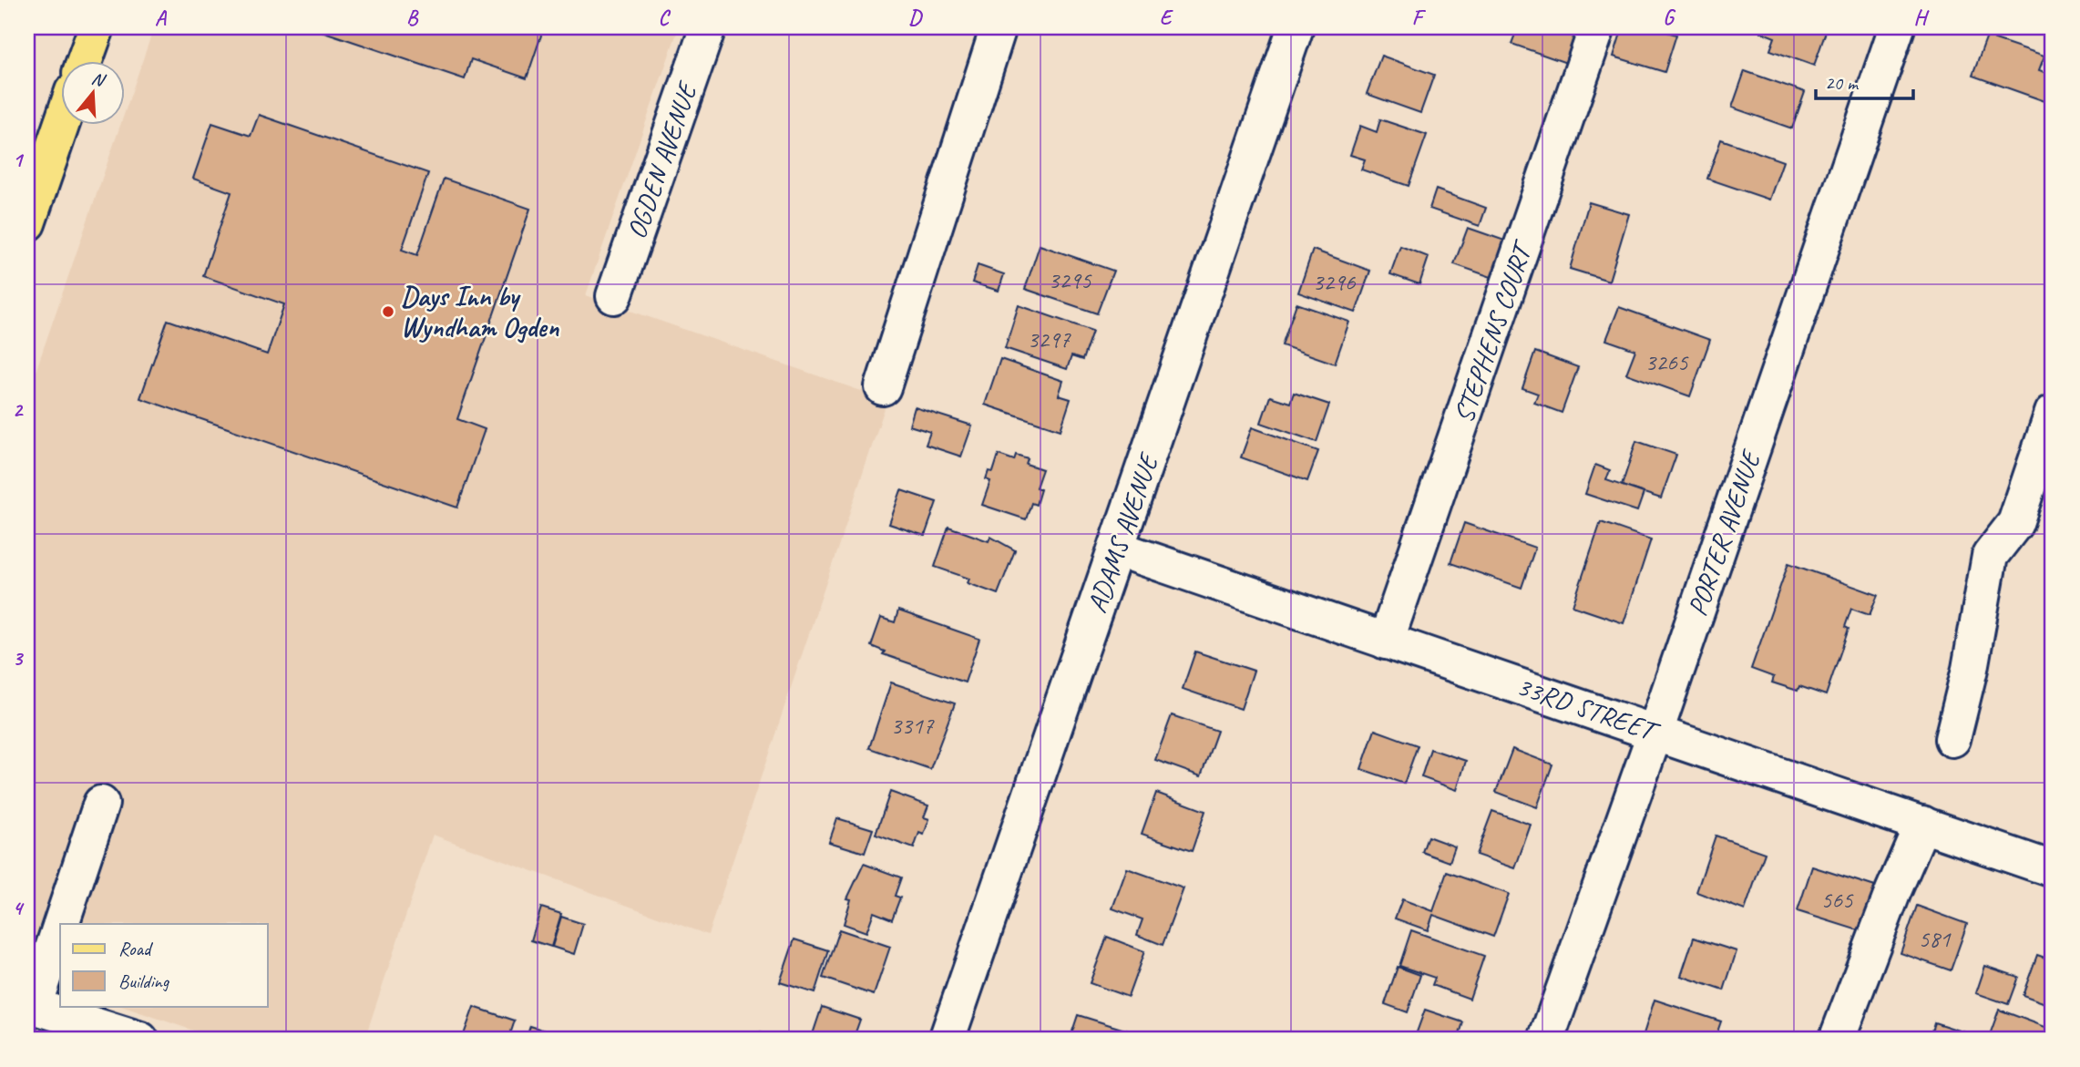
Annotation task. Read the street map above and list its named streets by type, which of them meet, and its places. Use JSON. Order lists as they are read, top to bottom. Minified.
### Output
{"streets":{"street":["OGDEN AVENUE","STEPHENS COURT","ADAMS AVENUE","PORTER AVENUE","33RD STREET"]},"crossings":[["STEPHENS COURT","33RD STREET"],["ADAMS AVENUE","33RD STREET"],["PORTER AVENUE","33RD STREET"]],"places":["Days Inn by Wyndham Ogden"],"house_numbers":["3295","3296","3297","3265","3317","565","581"],"legend":["Road","Building"],"scale_bar":"20 m","north":"top","grid":{"columns":["A","B","C","D","E","F","G","H"],"rows":["1","2","3","4"]}}
